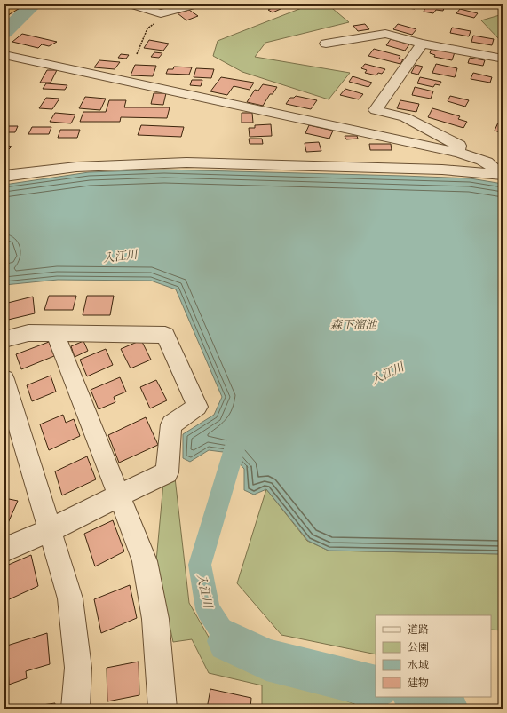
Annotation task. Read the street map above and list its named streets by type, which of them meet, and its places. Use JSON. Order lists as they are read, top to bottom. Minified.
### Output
{"water":["入江川","森下溜池"],"legend":["道路","公園","水域","建物"]}
